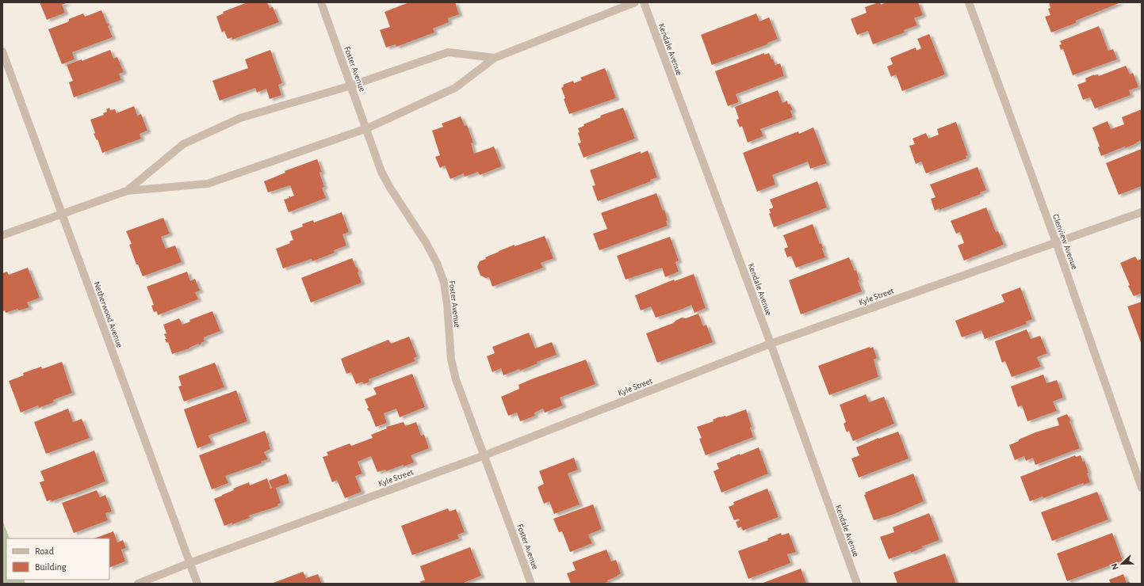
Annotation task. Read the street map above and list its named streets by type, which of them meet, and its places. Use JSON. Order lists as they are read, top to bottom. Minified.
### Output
{"streets":{"street":["Kendale Avenue","Foster Avenue","Glenview Avenue","Kyle Street","Netherwood Avenue"]},"crossings":[["Kendale Avenue","Kyle Street"],["Foster Avenue","Kyle Street"],["Glenview Avenue","Kyle Street"],["Kyle Street","Netherwood Avenue"]],"legend":["Road","Building"],"north":"left"}
